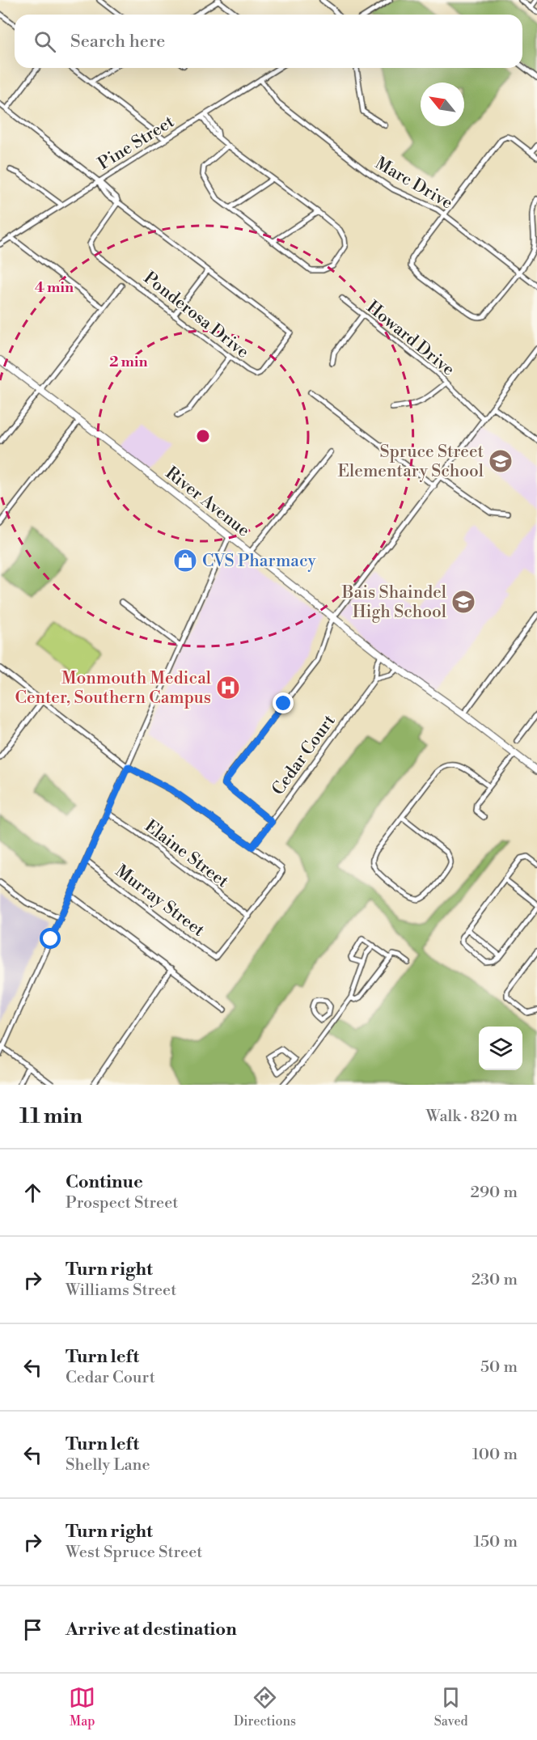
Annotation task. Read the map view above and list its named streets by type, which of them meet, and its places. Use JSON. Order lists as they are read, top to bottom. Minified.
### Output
{"streets":{"highway":["River Avenue"],"street":["Pine Street","Marc Drive","Ponderosa Drive","Howard Drive","Cedar Court","Elaine Street","Murray Street"]},"crossings":[["Pine Street","Marc Drive"],["Pine Street","Ponderosa Drive"],["River Avenue","Cedar Court"],["Elaine Street","Murray Street"]],"places":{"school or university":["Spruce Street Elementary School","Bais Shaindel High School"],"shop":["CVS Pharmacy"],"hospital":["Monmouth Medical Center, Southern Campus"]},"north":"top left","page":{"search":"Search here","heading":["11 min","Walk · 820 m"],"list":[["Continue","Prospect Street","290 m"],["Turn right","Williams Street","230 m"],["Turn left","Cedar Court","50 m"],["Turn left","Shelly Lane","100 m"],["Turn right","West Spruce Street","150 m"],"Arrive at destination"],"nav":["Map","Directions","Saved"]},"rings":["4 min","2 min"]}
